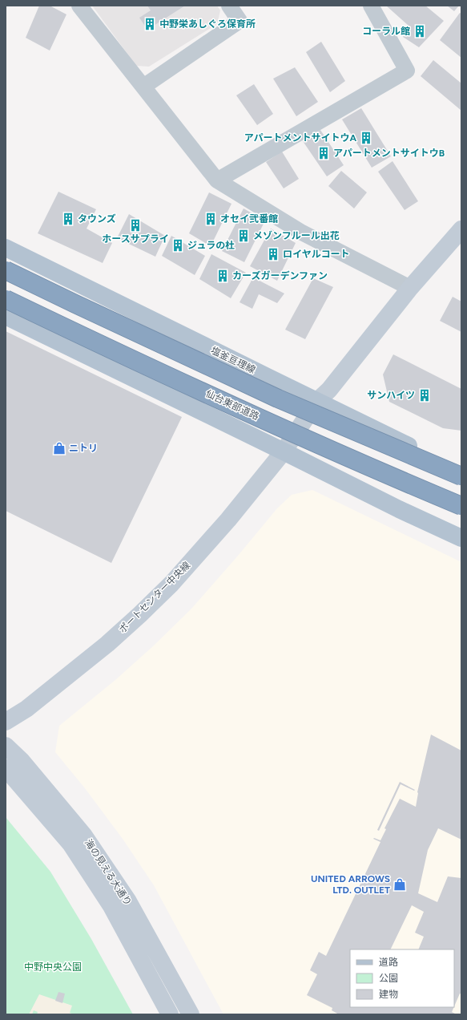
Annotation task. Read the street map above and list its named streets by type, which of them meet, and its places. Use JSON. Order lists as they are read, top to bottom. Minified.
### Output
{"streets":{"highway":["仙台東部道路"],"main road":["塩釜亘理線"],"street":["ポートセンター中央線","海の見える大通り"]},"crossings":[["塩釜亘理線","ポートセンター中央線"]],"parks":["中野中央公園"],"places":{"building":["中野栄あしぐろ保育所","コーラル館","アパートメントサイトウA","アパートメントサイトウB","タウンズ","オセイ弐番館","ホースサプライ","メゾンフルール出花","ジュラの杜","ロイヤルコート","カーズガーデンファン","サンハイツ"],"shop":["ニトリ","UNITED ARROWS LTD. OUTLET"]},"legend":["道路","公園","建物"]}
